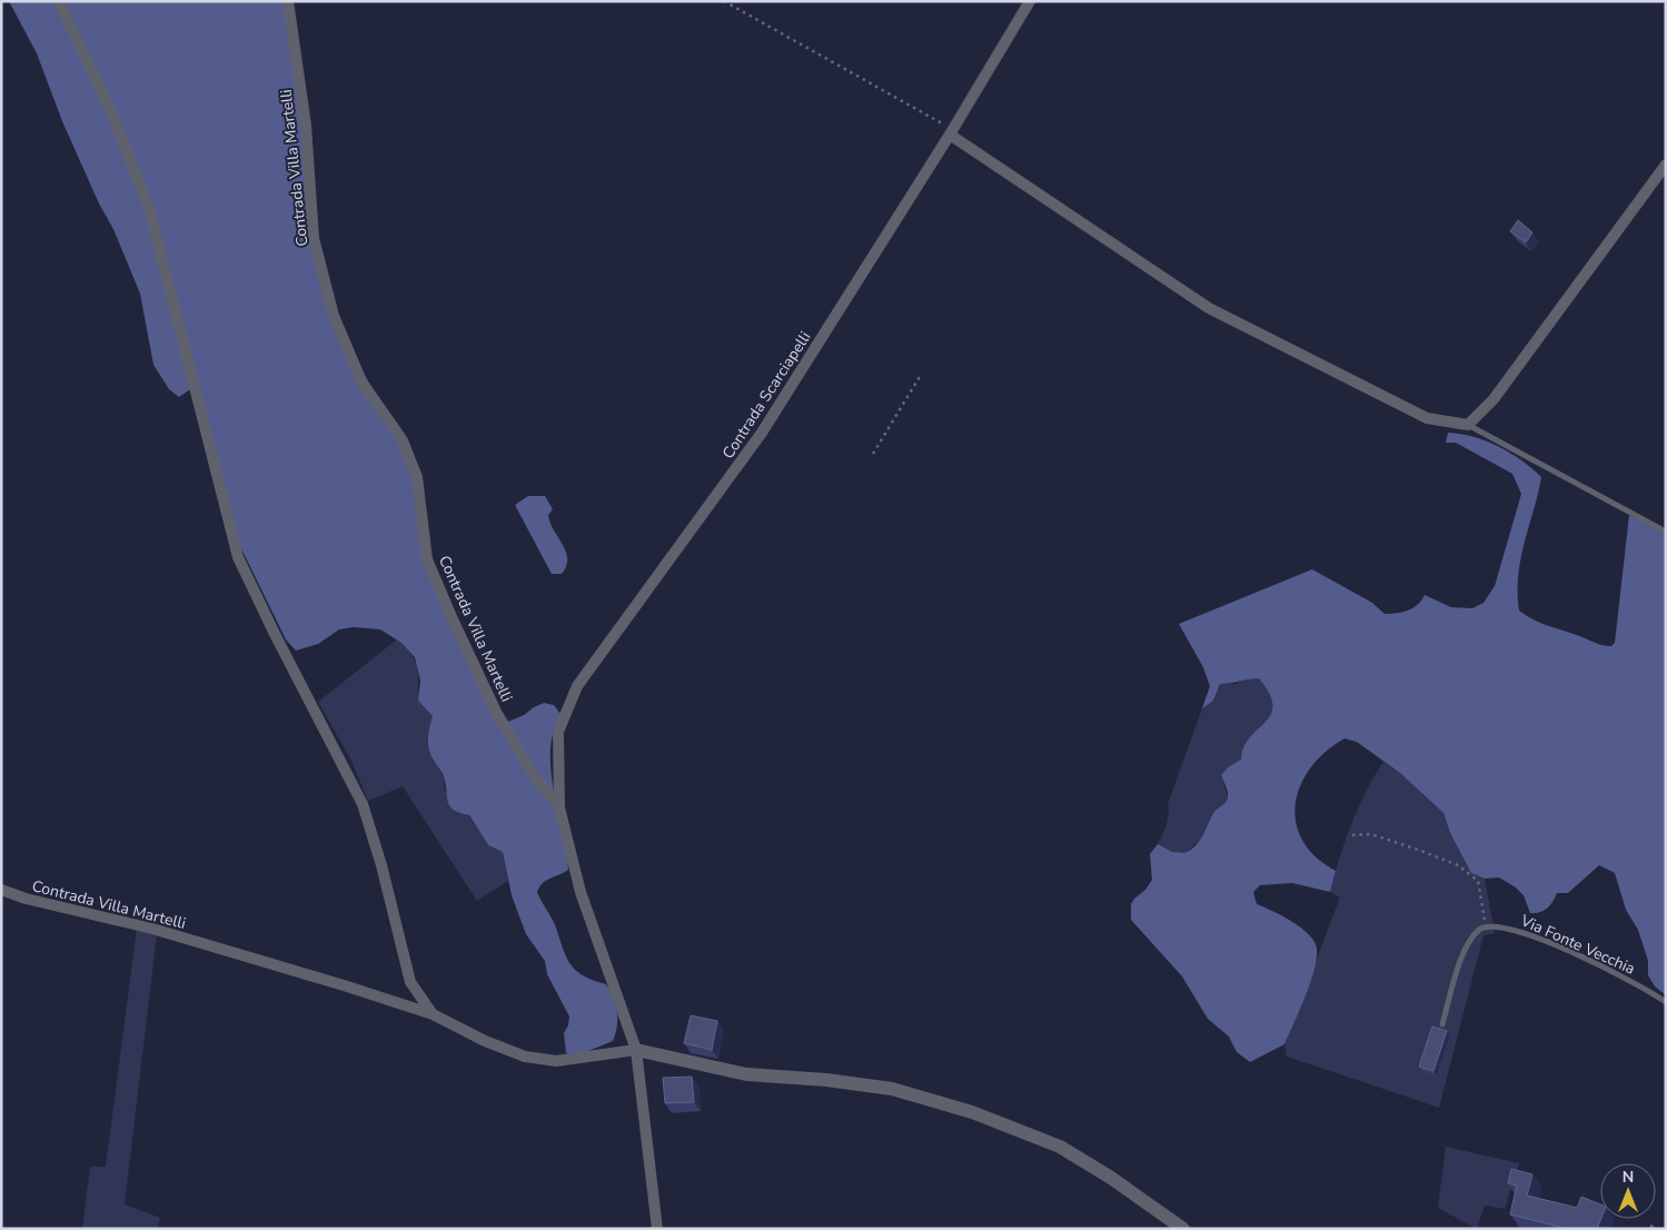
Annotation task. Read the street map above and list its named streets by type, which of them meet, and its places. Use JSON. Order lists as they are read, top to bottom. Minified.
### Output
{"streets":{"street":["Contrada Villa Martelli","Contrada Scarciapelli"],"lane":["Via Fonte Vecchia"]},"crossings":[["Contrada Villa Martelli","Contrada Scarciapelli"]],"north":"top"}
